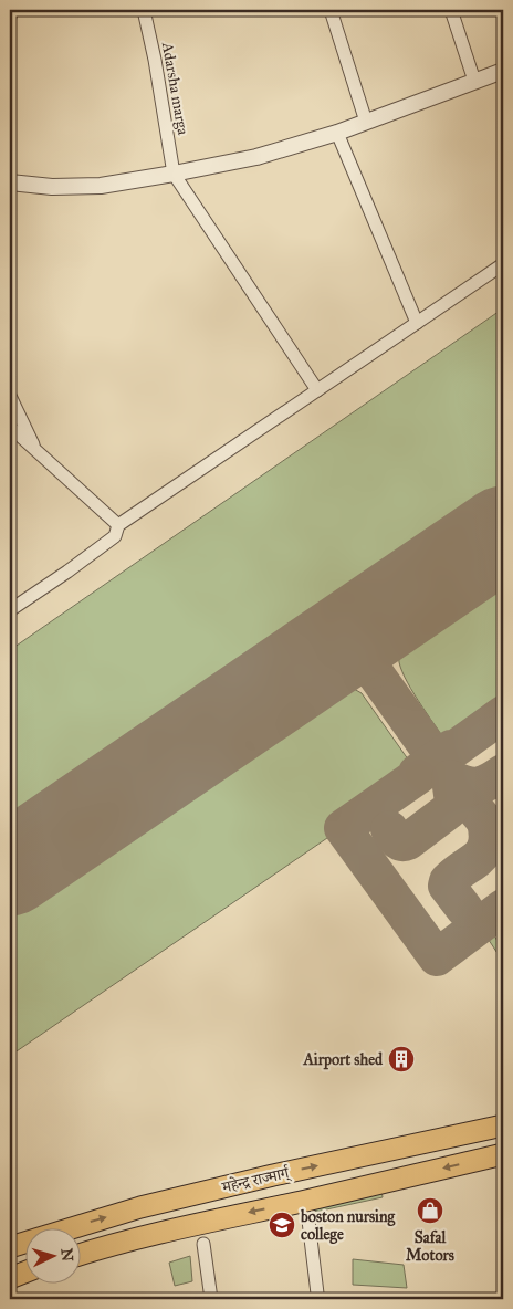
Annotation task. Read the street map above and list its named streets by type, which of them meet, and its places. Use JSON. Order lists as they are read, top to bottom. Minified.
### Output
{"streets":{"highway":["महेन्द्र राज्मार्ग्"],"street":["Adarsha marga"]},"places":{"building":["Airport shed"],"shop":["Safal Motors"],"school or university":["boston nursing college"]},"north":"right"}
